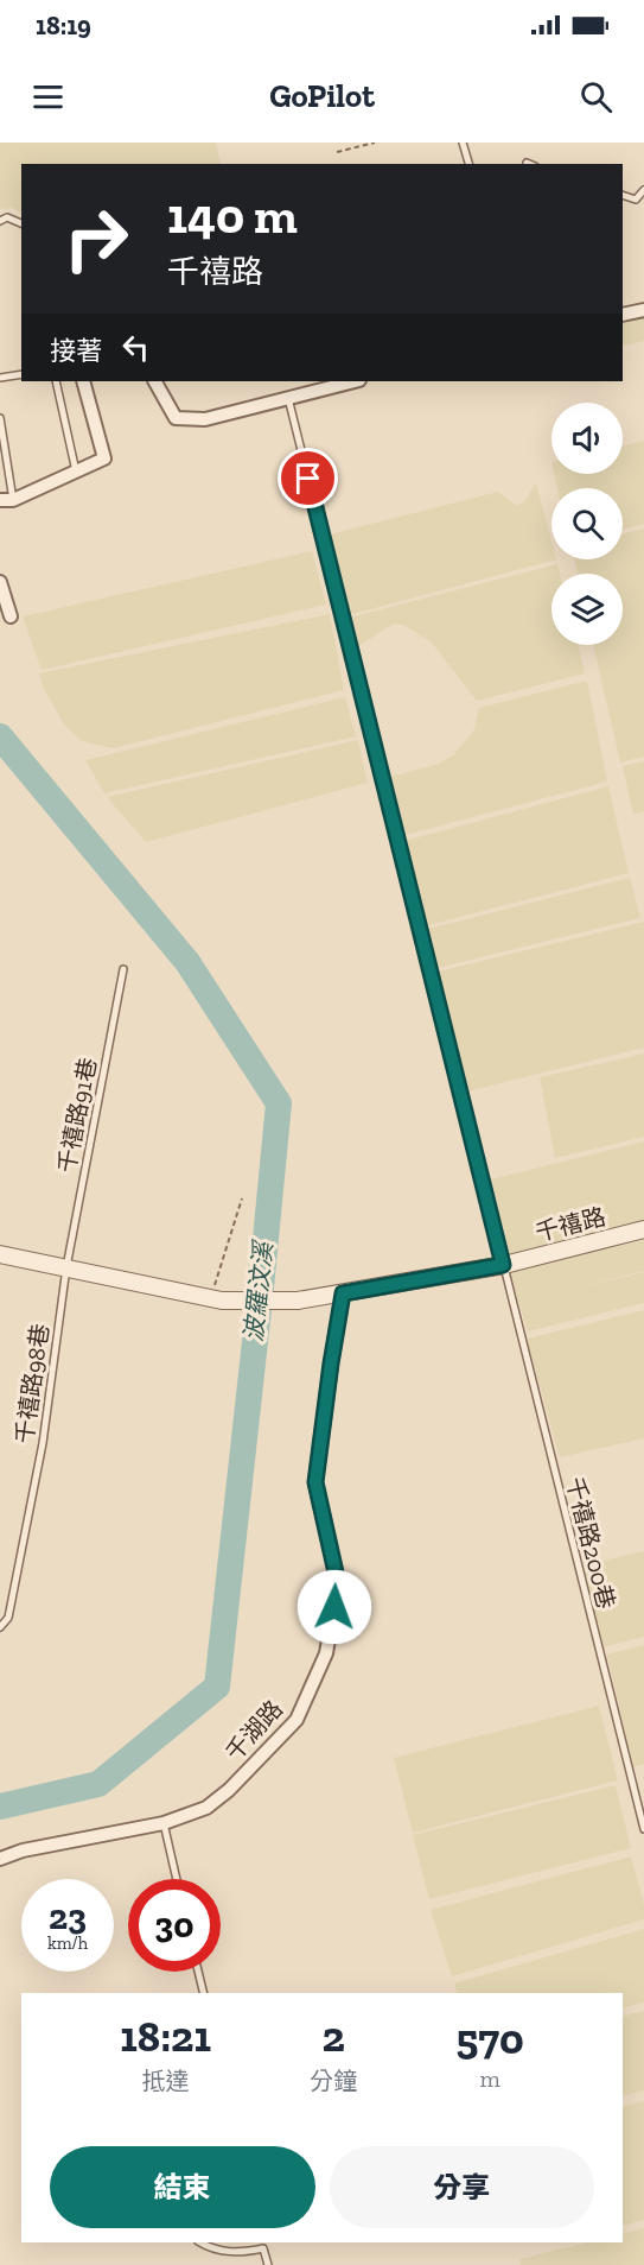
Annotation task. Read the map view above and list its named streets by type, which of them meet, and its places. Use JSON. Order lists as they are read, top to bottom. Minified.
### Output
{"streets":{"street":["千禧路","千湖路"],"lane":["千禧路91巷","千禧路98巷","千禧路200巷"]},"crossings":[["千禧路91巷","千禧路98巷"],["千禧路","千禧路200巷"],["千禧路","千湖路"]],"water":["波羅汶溪"],"page":{"status":"18:19","header":"GoPilot","turn":["140 m","千禧路"],"then":"接著","speed":"23 km/h","limit":"30","eta":["18:21","抵達","2","分鐘","570","m"],"buttons":["結束","分享"]}}
